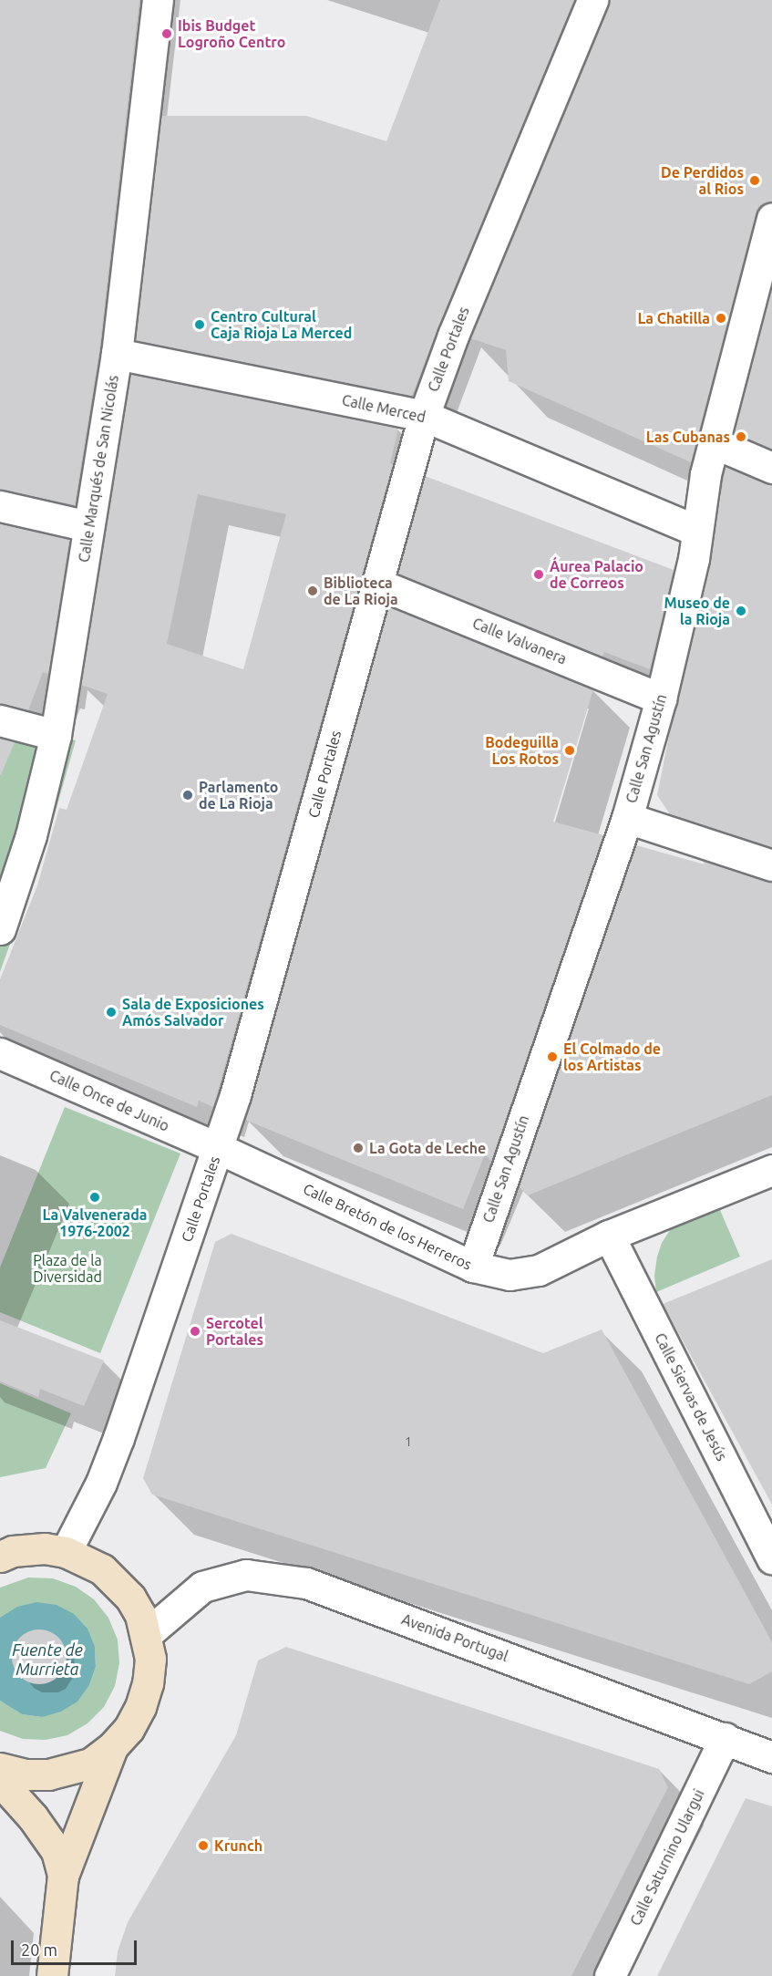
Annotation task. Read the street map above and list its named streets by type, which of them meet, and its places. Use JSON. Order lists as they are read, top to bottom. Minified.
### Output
{"streets":{"street":["Calle Portales","Calle Merced","Calle Marqués de San Nicolás","Calle Valvanera","Calle San Agustín","Calle Once de Junio","Calle Bretón de los Herreros","Calle Siervas de Jesús","Avenida Portugal","Calle Saturnino Ulargui"]},"crossings":[["Calle Portales","Calle Merced"],["Calle Portales","Calle Valvanera"],["Calle Portales","Calle Once de Junio"],["Calle Portales","Calle Bretón de los Herreros"],["Calle Merced","Calle Marqués de San Nicolás"],["Calle Merced","Calle San Agustín"],["Calle Valvanera","Calle San Agustín"],["Calle San Agustín","Calle Bretón de los Herreros"],["Calle Once de Junio","Calle Bretón de los Herreros"],["Calle Bretón de los Herreros","Calle Siervas de Jesús"],["Avenida Portugal","Calle Saturnino Ulargui"]],"water":["Fuente de Murrieta"],"parks":["Plaza de la Diversidad"],"places":["Ibis Budget Logroño Centro","De Perdidos al Rios","La Chatilla","Centro Cultural Caja Rioja La Merced","Las Cubanas","Áurea Palacio de Correos","Biblioteca de La Rioja","Museo de la Rioja","Bodeguilla Los Rotos","Parlamento de La Rioja","Sala de Exposiciones Amós Salvador","El Colmado de los Artistas","La Gota de Leche","La Valvenerada 1976-2002","Sercotel Portales","Krunch"],"house_numbers":["1"],"scale_bar":"20 m"}
